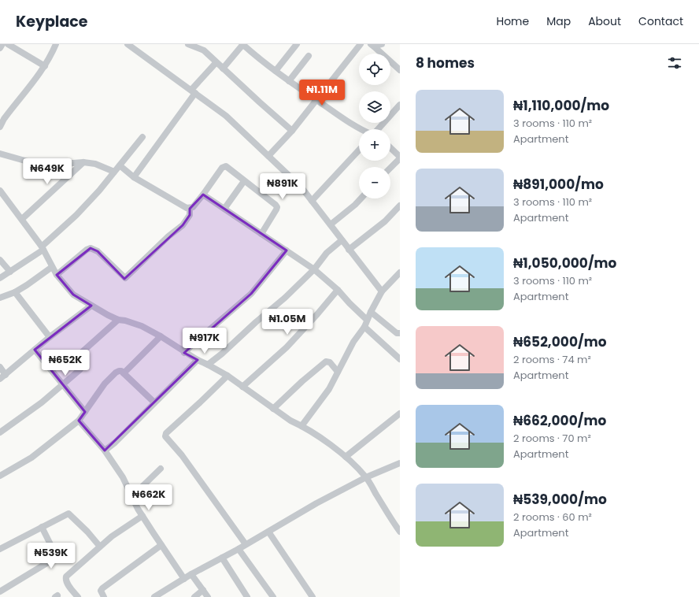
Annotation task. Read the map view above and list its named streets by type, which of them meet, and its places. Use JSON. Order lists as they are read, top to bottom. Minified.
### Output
{"page":{"header":"Keyplace","nav":["Home","Map","About","Contact"],"heading":"8 homes","map_buttons":["+","−"],"price":["₦1.11M","₦649K","₦891K","₦1.05M","₦917K","₦652K","₦662K","₦539K"],"list":[{"name":"₦1,110,000/mo","note":"3 rooms · 110 m² · Apartment"},{"name":"₦891,000/mo","note":"3 rooms · 110 m² · Apartment"},{"name":"₦1,050,000/mo","note":"3 rooms · 110 m² · Apartment"},{"name":"₦652,000/mo","note":"2 rooms · 74 m² · Apartment"},{"name":"₦662,000/mo","note":"2 rooms · 70 m² · Apartment"},{"name":"₦539,000/mo","note":"2 rooms · 60 m² · Apartment"}]}}
